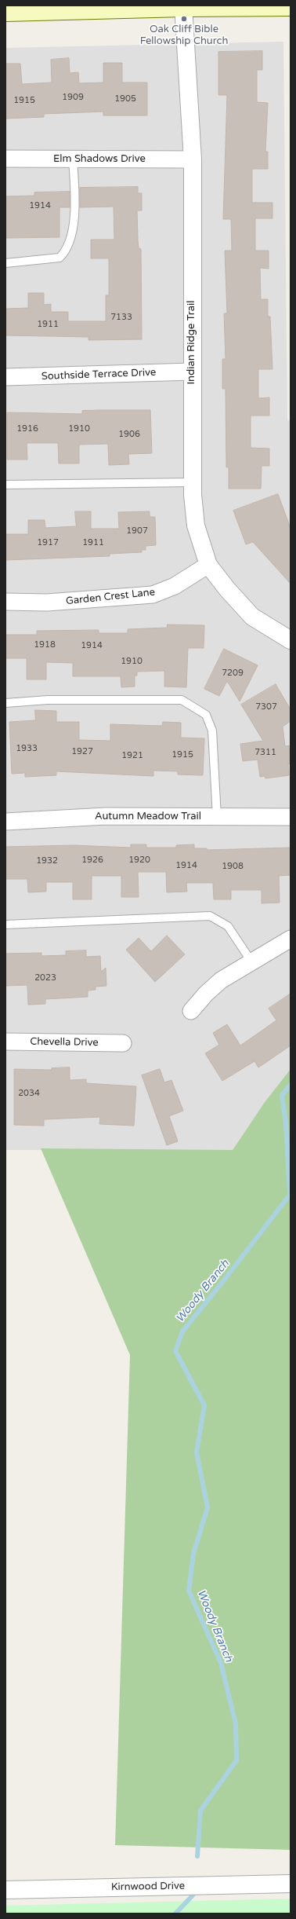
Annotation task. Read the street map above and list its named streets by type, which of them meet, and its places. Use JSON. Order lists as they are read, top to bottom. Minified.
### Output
{"streets":{"street":["Elm Shadows Drive","Indian Ridge Trail","Southside Terrace Drive","Garden Crest Lane","Autumn Meadow Trail","Chevella Drive","Kirnwood Drive"]},"crossings":[["Elm Shadows Drive","Indian Ridge Trail"],["Indian Ridge Trail","Southside Terrace Drive"],["Indian Ridge Trail","Garden Crest Lane"]],"water":["Woody Branch"],"places":["Oak Cliff Bible Fellowship Church"],"house_numbers":["1909","1905","1915","1914","7133","1911","1916","1910","1906","1907","1917","1911","1918","1914","1910","7209","7307","1933","1927","7311","1915","1921","1926","1920","1932","1914","1908","2023","2034"]}
